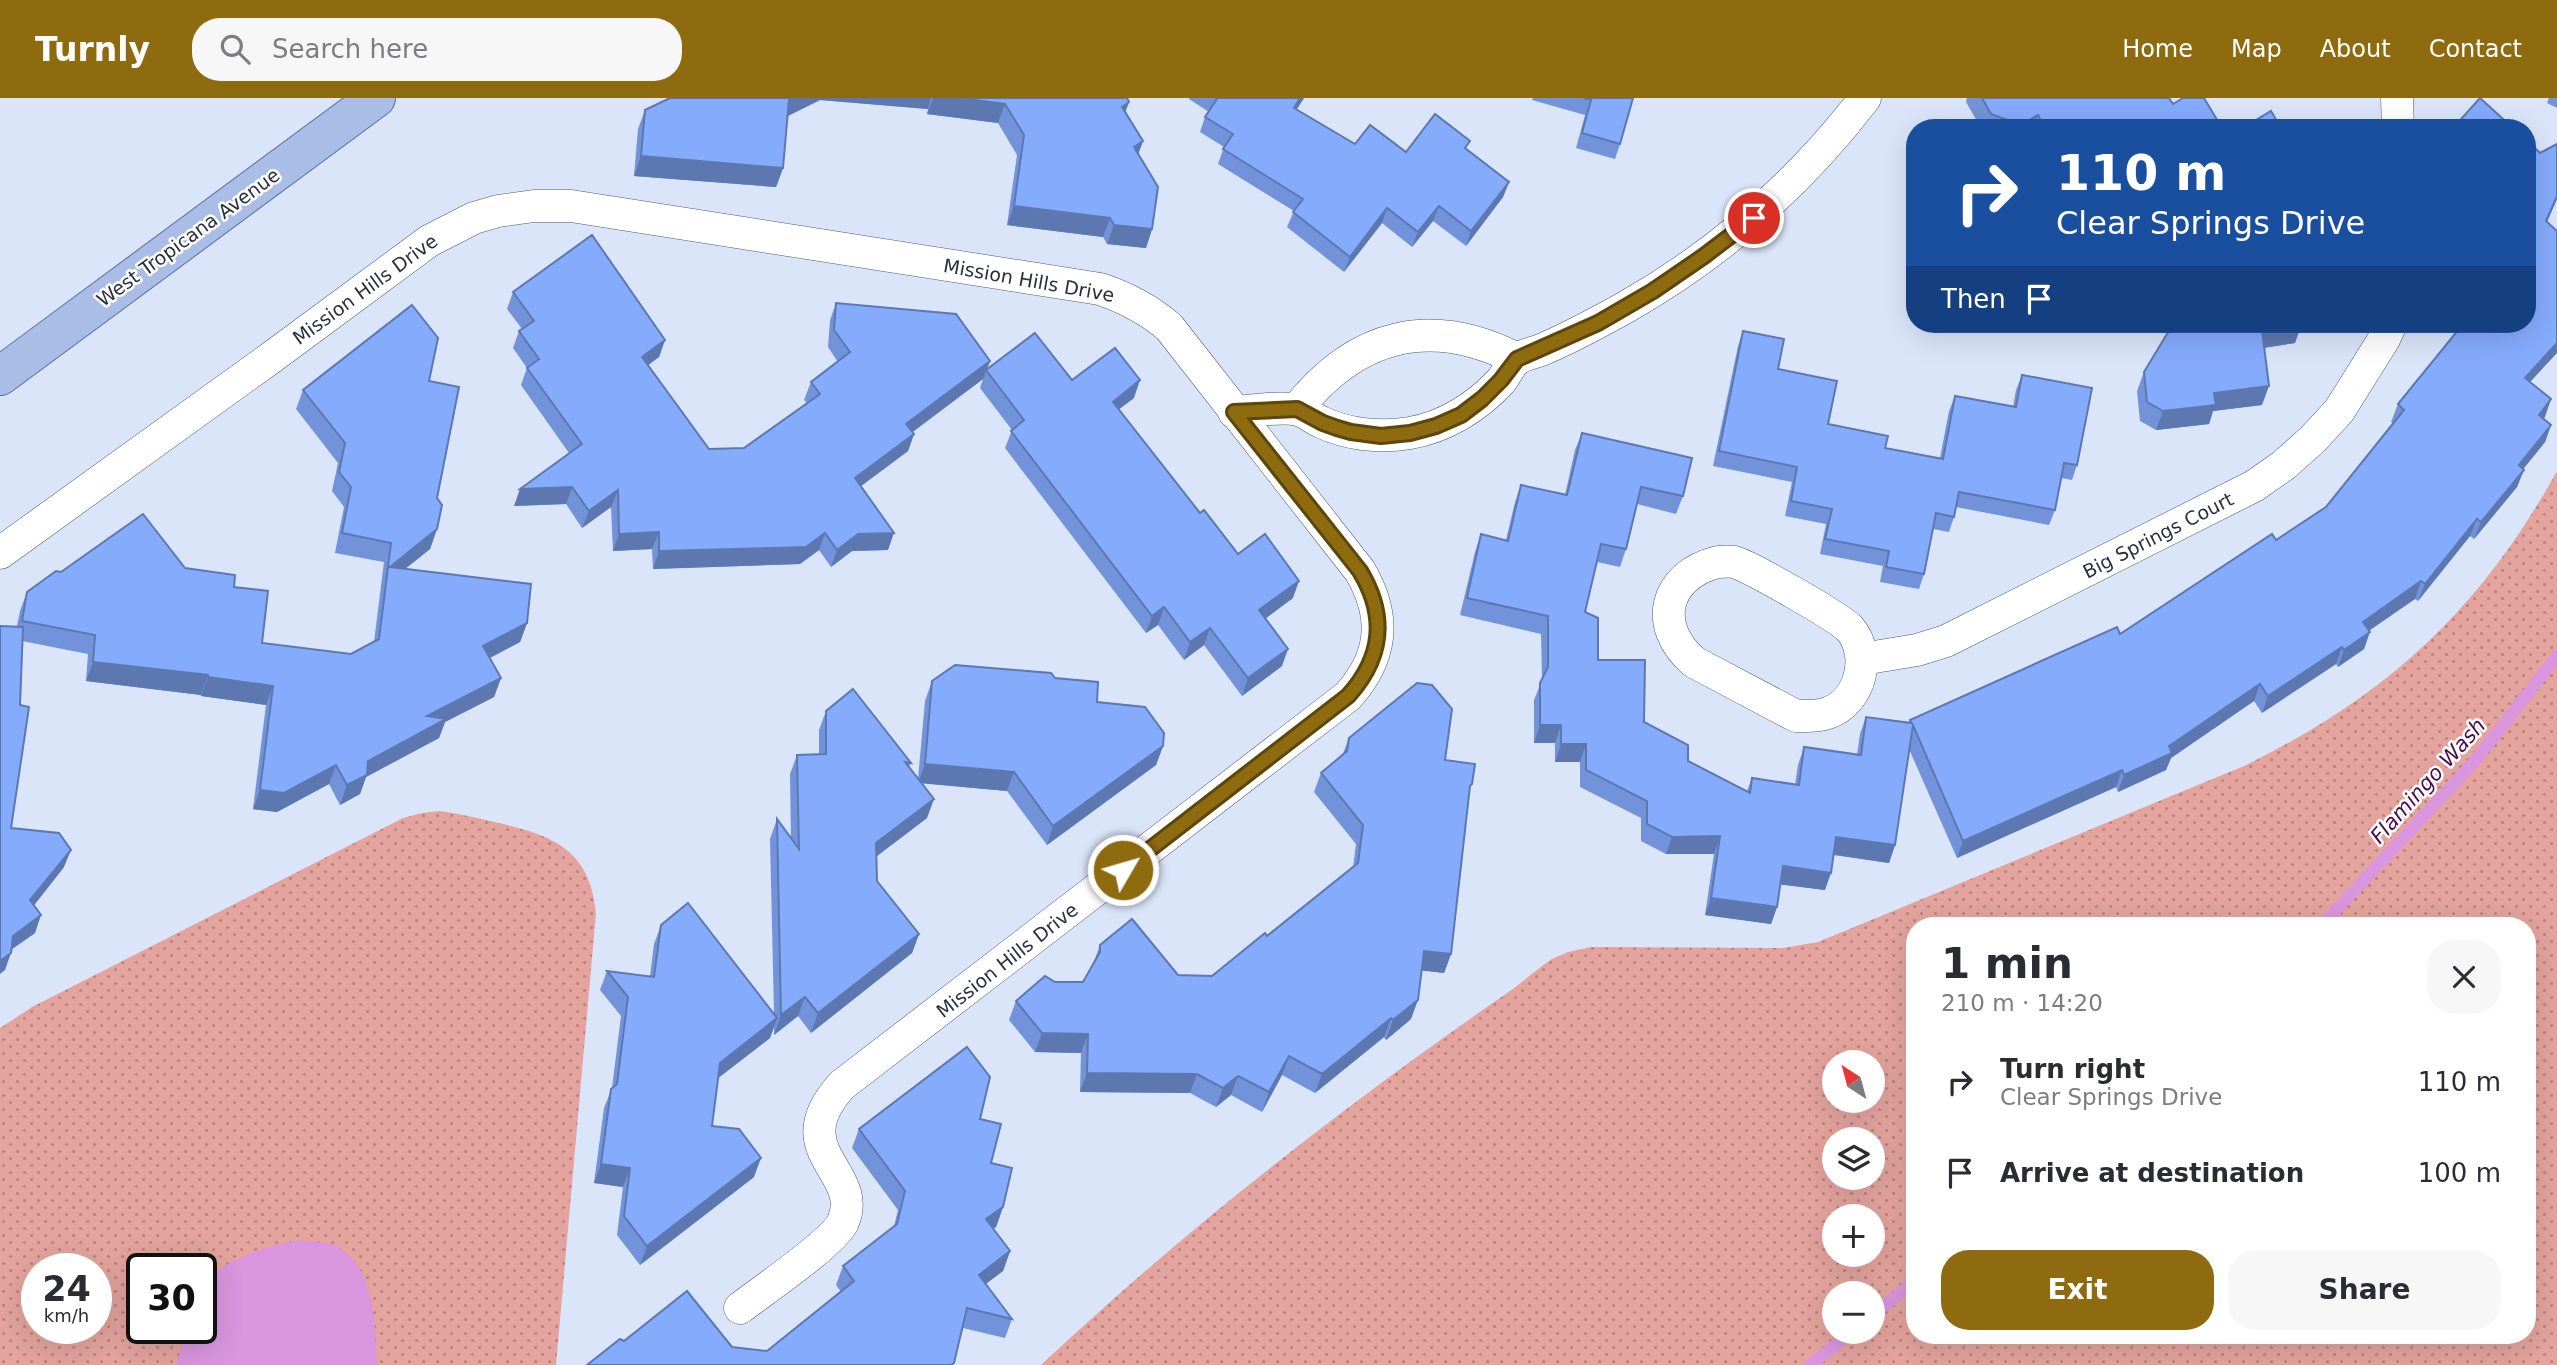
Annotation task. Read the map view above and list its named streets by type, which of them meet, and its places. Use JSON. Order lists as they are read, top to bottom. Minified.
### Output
{"streets":{"main road":["West Tropicana Avenue"],"street":["Mission Hills Drive","Big Springs Court"]},"water":["Flamingo Wash"],"north":"top left","page":{"header":"Turnly","search":"Search here","nav":["Home","Map","About","Contact"],"turn":["110 m","Clear Springs Drive"],"then":"Then","heading":["1 min","210 m · 14:20"],"list":[{"name":"Turn right","note":"Clear Springs Drive","value":"110 m"},{"name":"Arrive at destination","value":"100 m"}],"map_buttons":["+","−"],"buttons":["Exit","Share"],"speed":"24 km/h","limit":"30"}}
